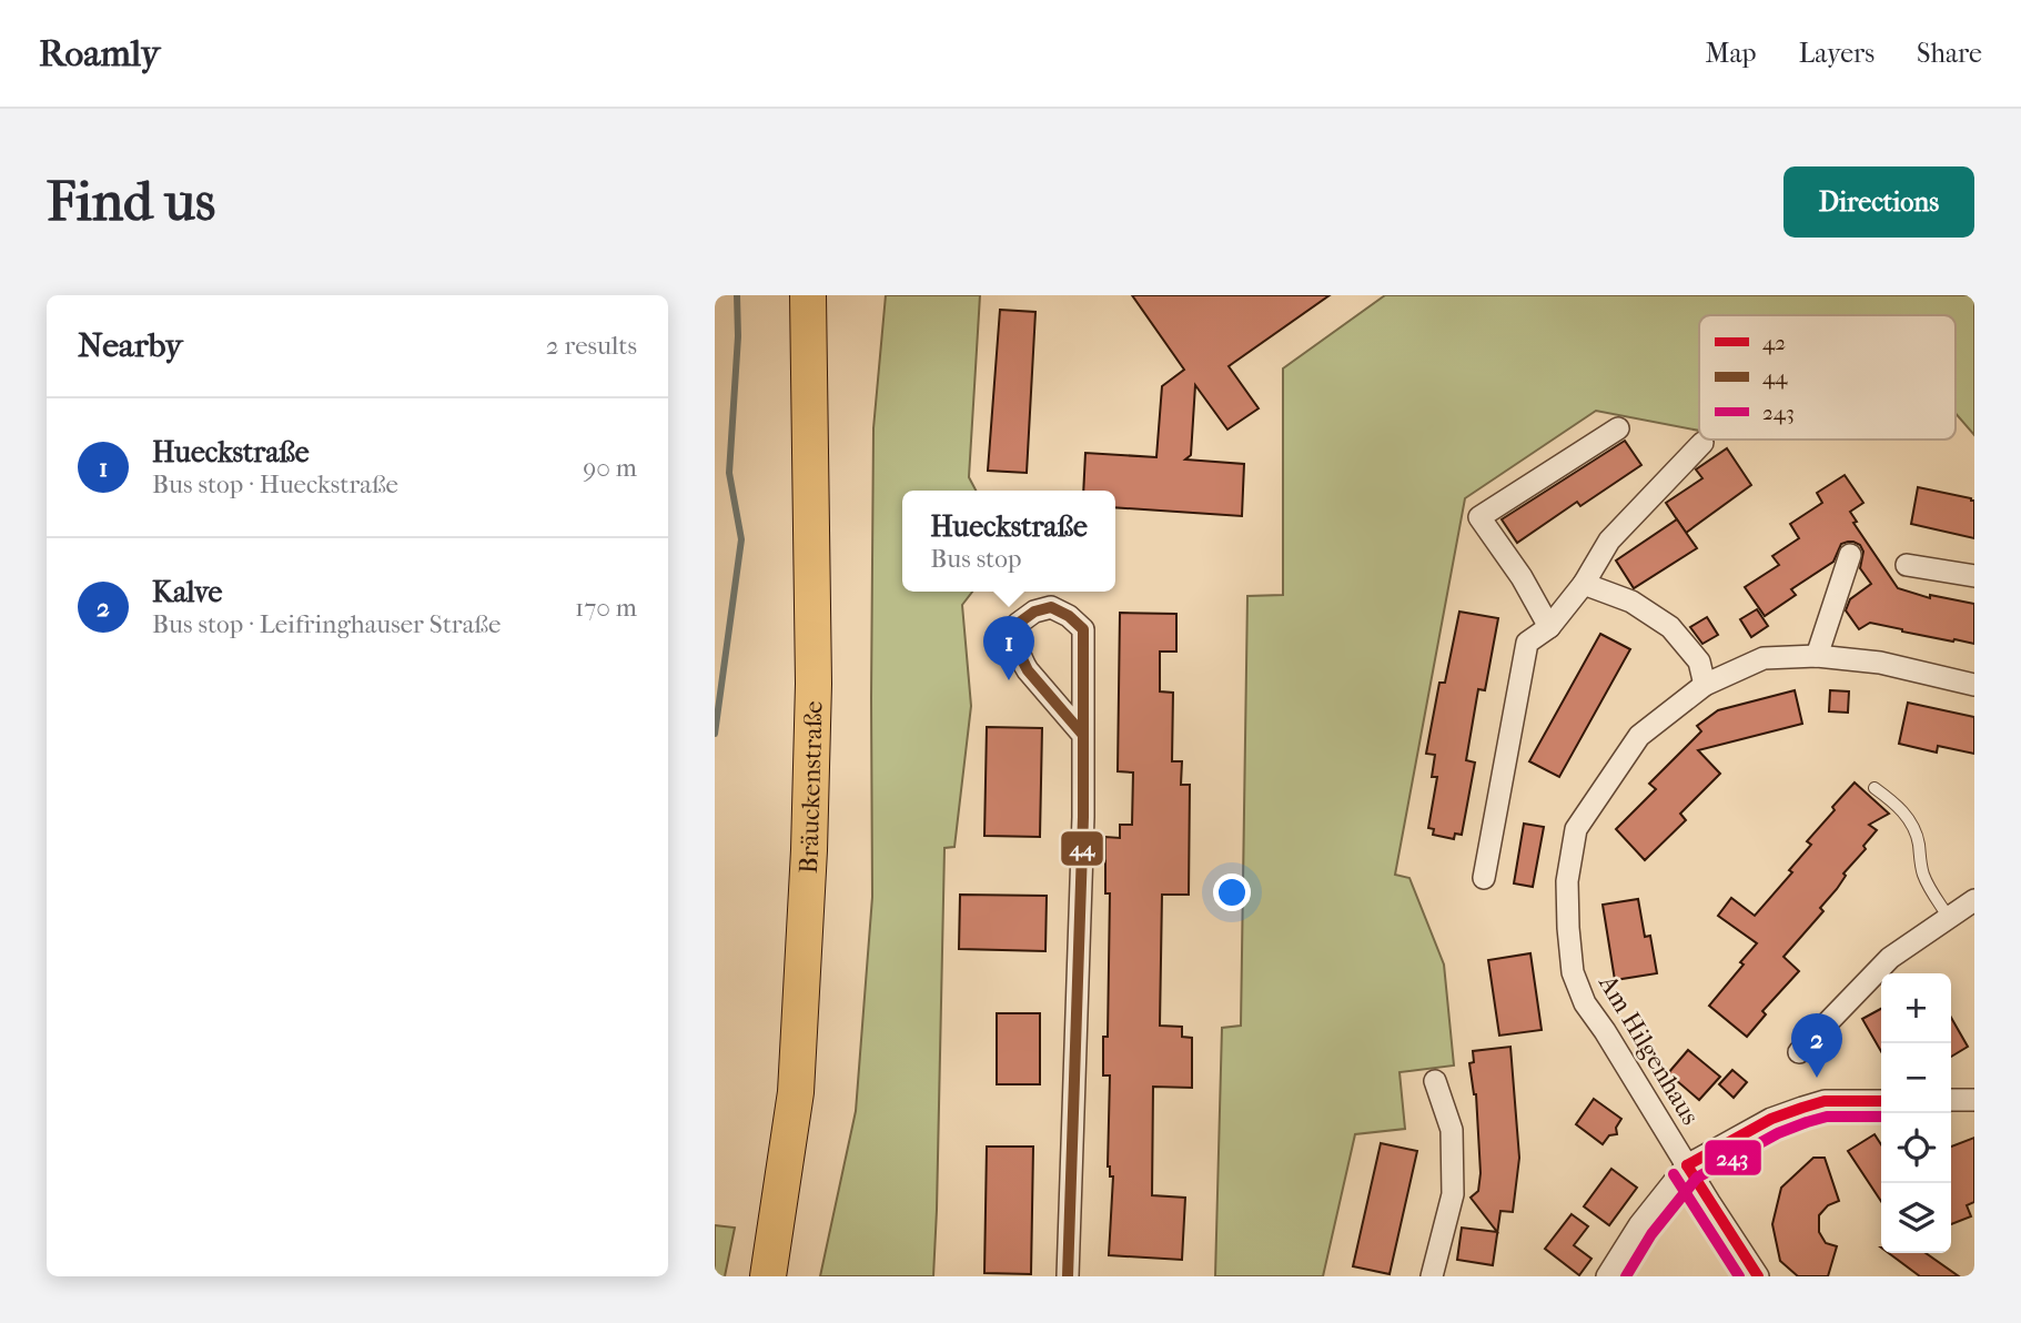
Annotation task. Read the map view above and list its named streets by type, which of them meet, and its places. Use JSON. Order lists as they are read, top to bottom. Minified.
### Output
{"streets":{"main road":["Bräuckenstraße"],"street":["Am Hilgenhaus"]},"lines":["transit line 44","transit line 42","transit line 243"],"legend":["42","44","243"],"page":{"header":"Roamly","nav":["Map","Layers","Share"],"buttons":"Directions","title":"Find us","heading":["Nearby","2 results"],"list":[{"mark":"1","name":"Hueckstraße","note":"Bus stop · Hueckstraße","value":"90 m"},{"mark":"2","name":"Kalve","note":"Bus stop · Leifringhauser Straße","value":"170 m"}],"popup":["Hueckstraße","Bus stop"],"pins":["1","2"],"map_buttons":["+","−"]}}
